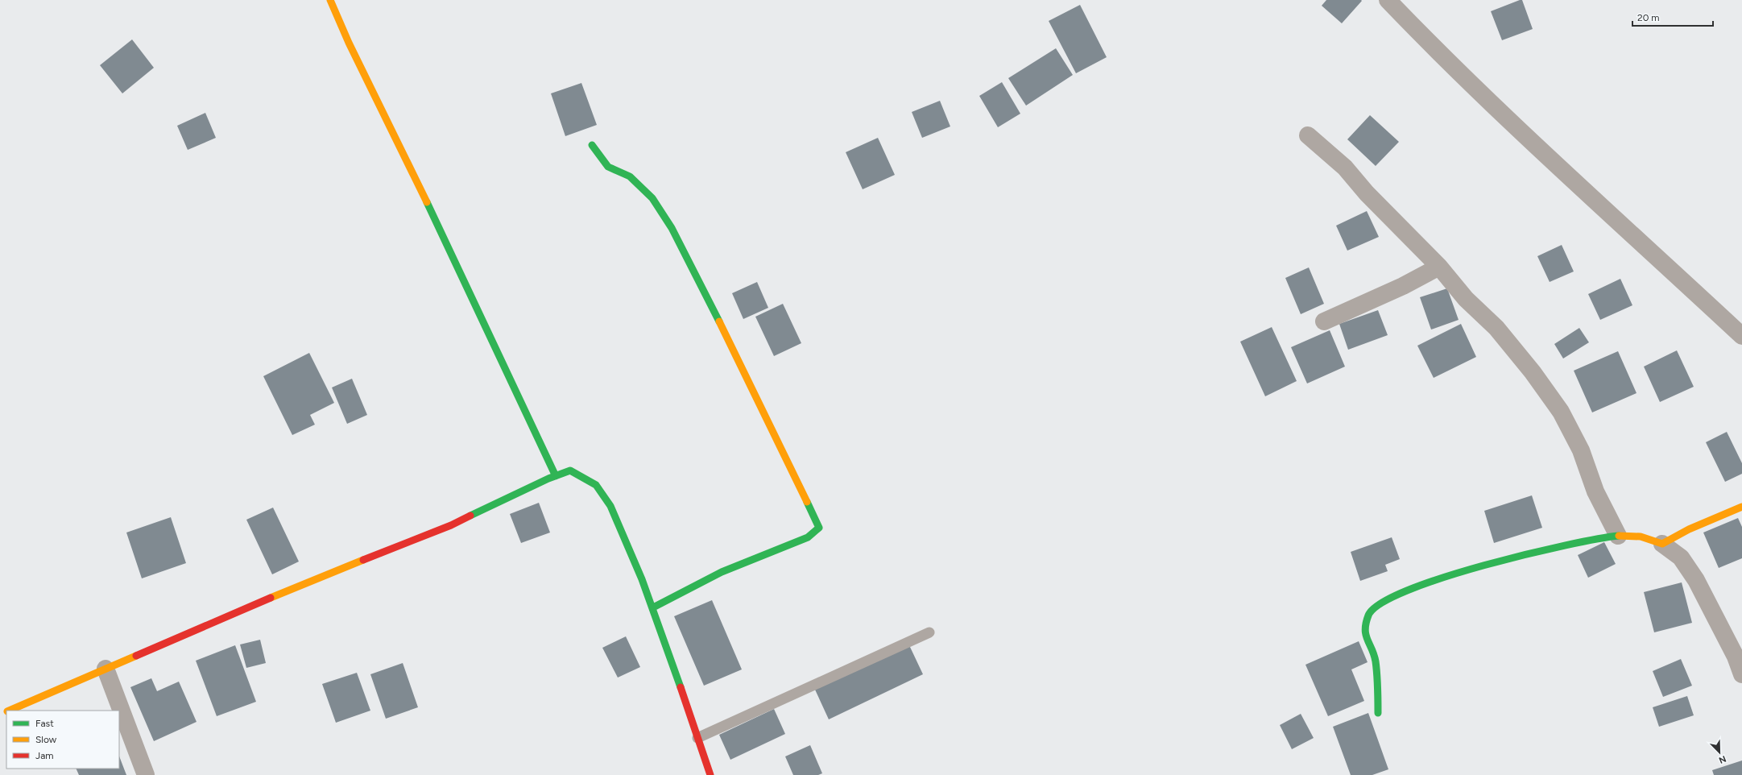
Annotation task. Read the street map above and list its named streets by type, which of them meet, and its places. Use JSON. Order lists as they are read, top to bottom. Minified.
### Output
{"legend":["Fast","Slow","Jam"],"scale_bar":"20 m","north":"bottom right"}
